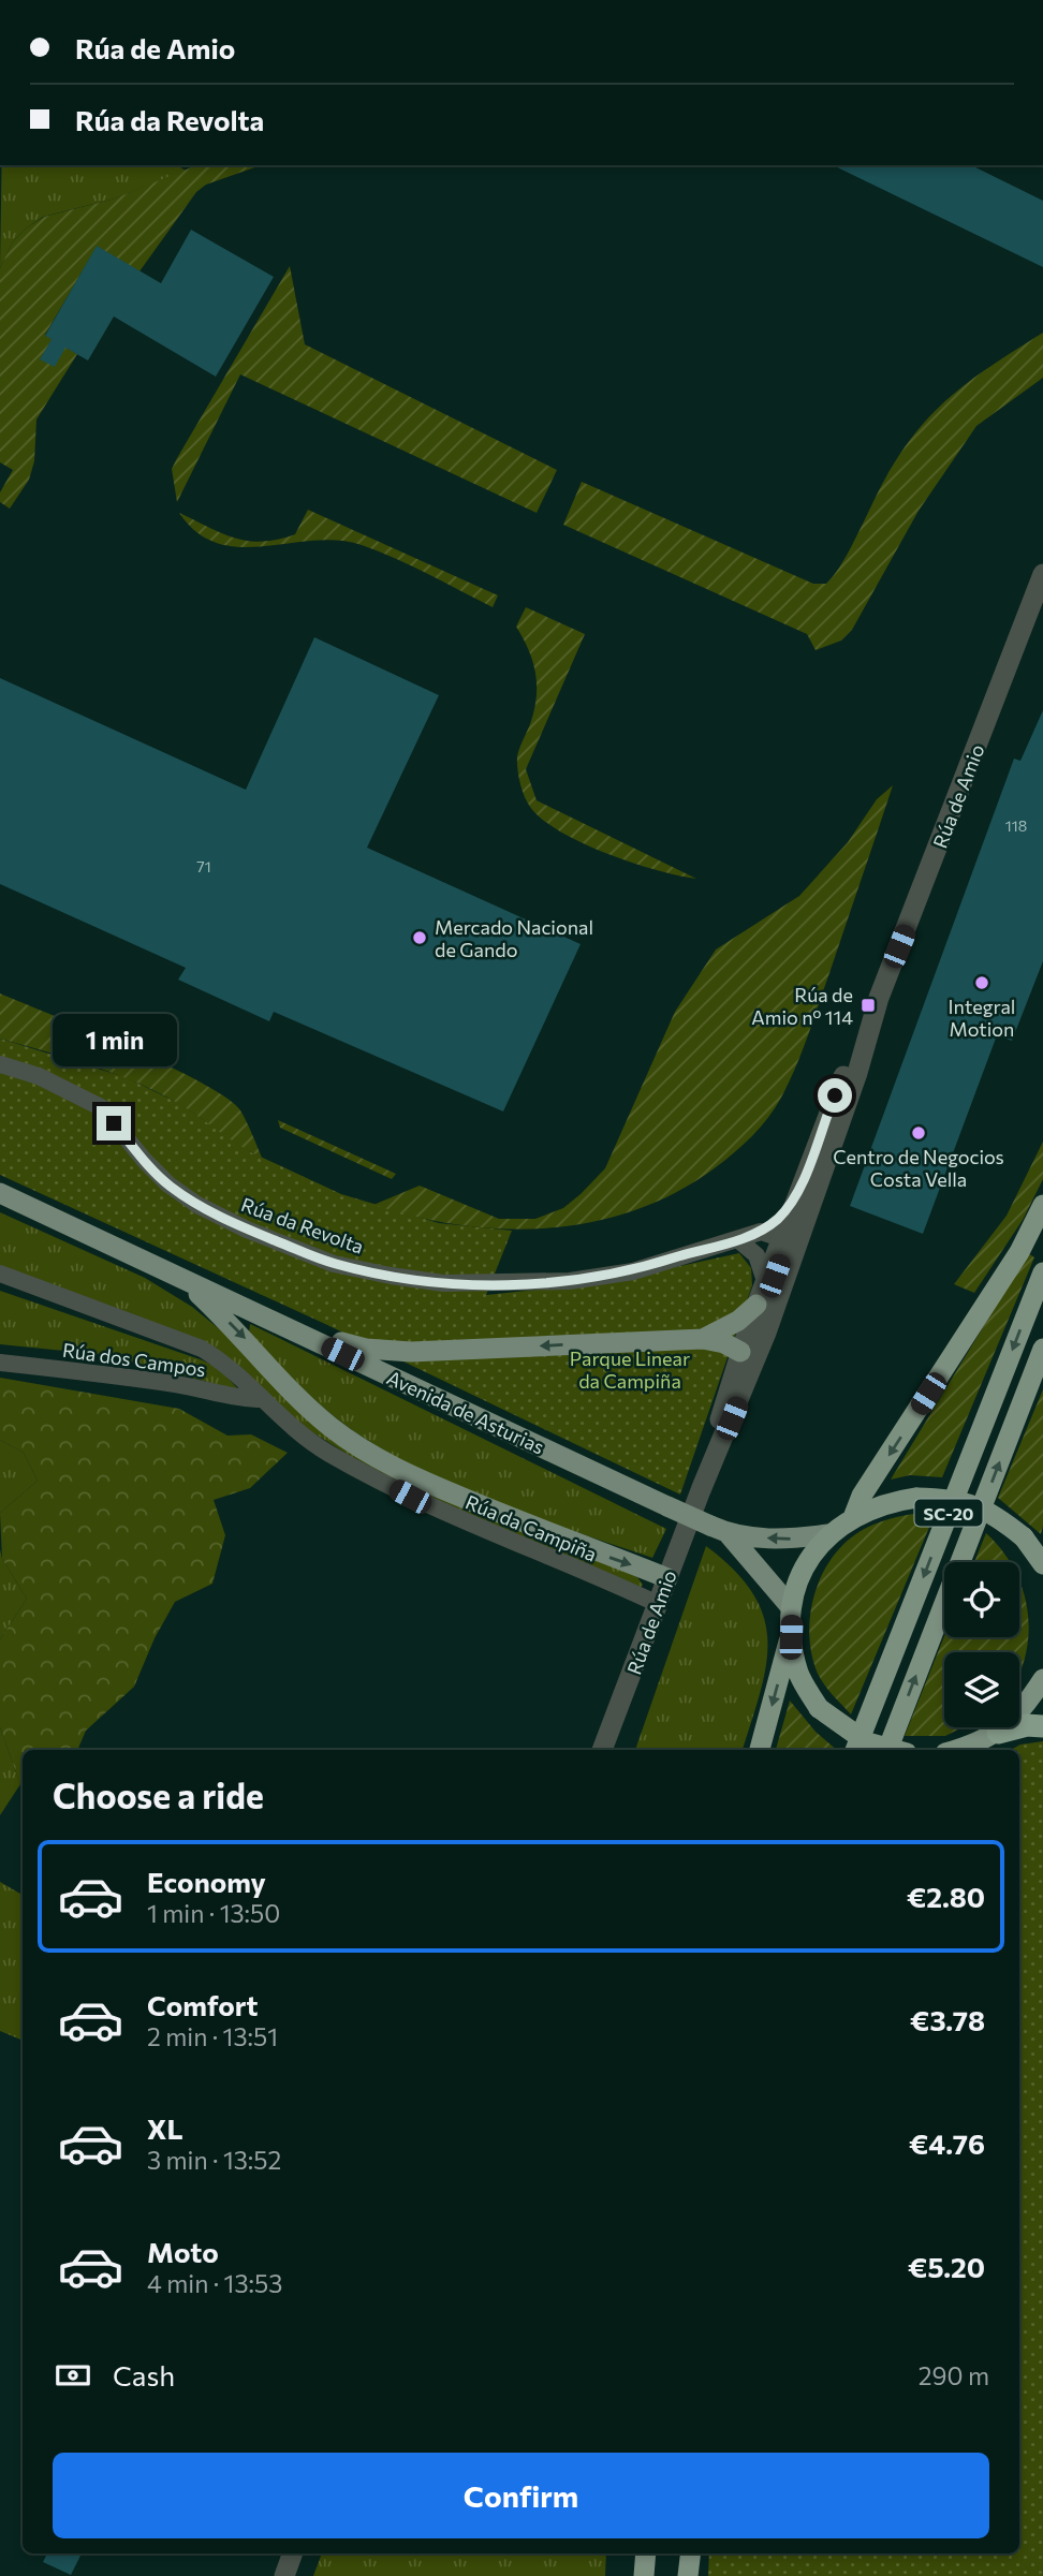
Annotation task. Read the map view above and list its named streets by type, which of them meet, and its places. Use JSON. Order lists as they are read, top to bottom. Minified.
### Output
{"streets":{"highway":["SC-20"],"main road":["Avenida de Asturias"],"street":["Rúa de Amio","Rúa da Revolta","Rúa dos Campos","Rúa da Campiña"]},"crossings":[["Rúa de Amio","Rúa da Revolta"],["Rúa de Amio","Rúa da Campiña"],["Rúa dos Campos","Rúa da Campiña"]],"parks":["Parque Linear da Campiña"],"places":{"other":["Mercado Nacional de Gando","Integral Motion","Centro de Negocios Costa Vella"],"transit":["Rúa de Amio nº 114"]},"house_numbers":["118","71"],"page":{"banner":["Rúa de Amio","Rúa da Revolta"],"bubble":"1 min","heading":"Choose a ride","list":[{"name":"Economy","note":"1 min · 13:50","value":"€2.80"},{"name":"Comfort","note":"2 min · 13:51","value":"€3.78"},{"name":"XL","note":"3 min · 13:52","value":"€4.76"},{"name":"Moto","note":"4 min · 13:53","value":"€5.20"}],"pay":["Cash","290 m"],"buttons":"Confirm"}}
